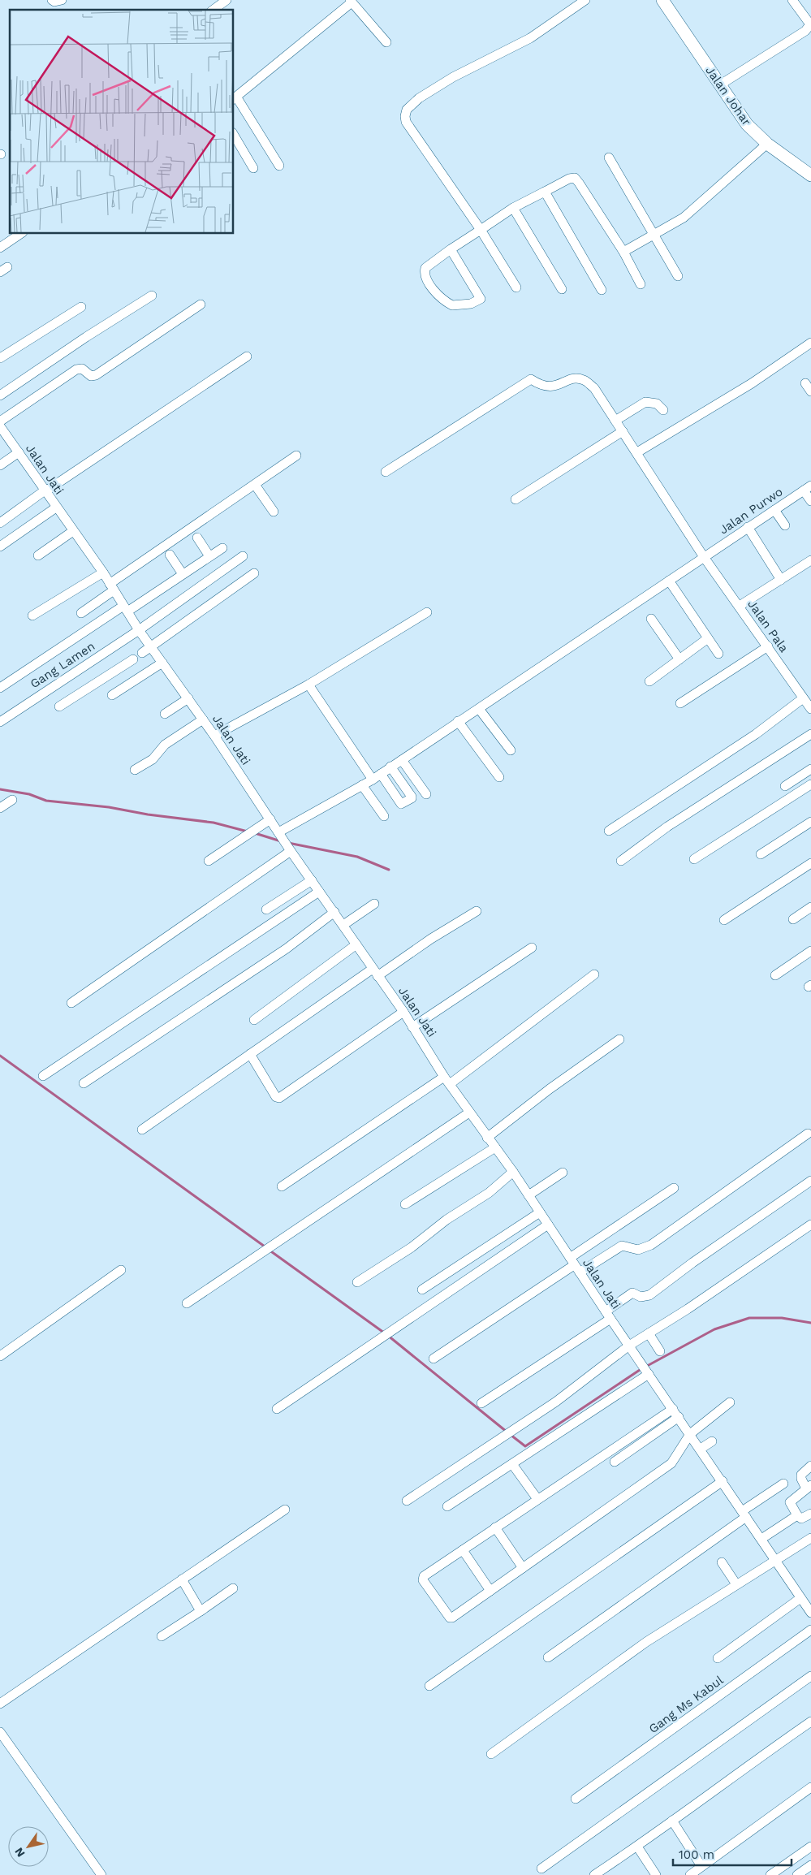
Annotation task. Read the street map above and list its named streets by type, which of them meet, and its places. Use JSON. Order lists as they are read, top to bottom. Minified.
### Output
{"streets":{"street":["Jalan Johar","Jalan Jati","Jalan Purwo","Jalan Pala","Gang Lamen","Gang Ms Kabul"]},"crossings":[["Jalan Jati","Jalan Purwo"],["Jalan Jati","Gang Lamen"],["Jalan Purwo","Jalan Pala"]],"scale_bar":"100 m","north":"bottom left"}
